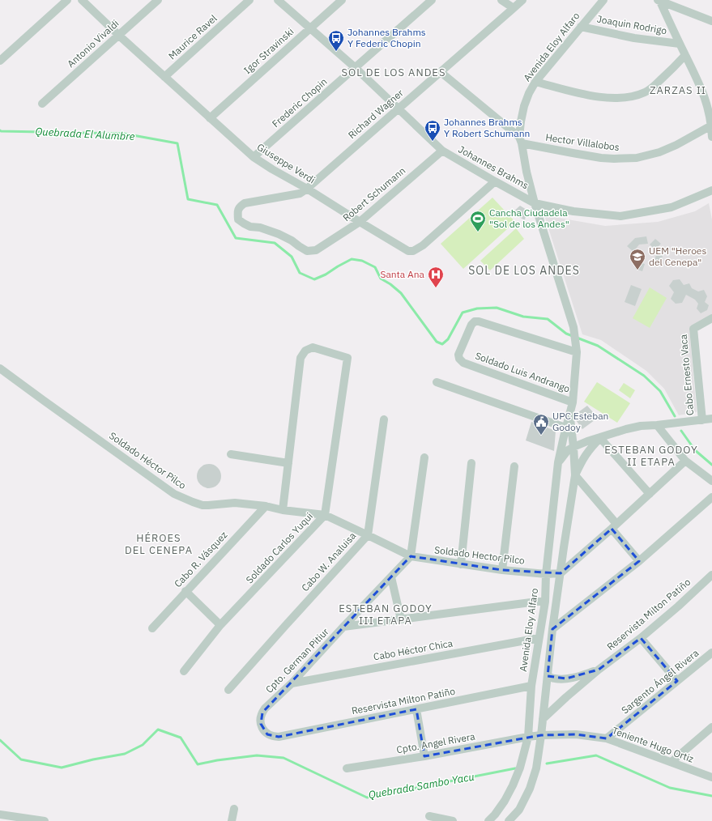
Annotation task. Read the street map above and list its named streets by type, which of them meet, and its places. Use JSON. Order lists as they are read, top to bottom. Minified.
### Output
{"streets":{"street":["Joaquin Rodrigo","Maurice Ravel","Antonio Vivaldi","Avenida Eloy Alfaro","Igor Stravinski","Frederic Chopin","Richard Wagner","Hector Villalobos","Giuseppe Verdi","Johannes Brahms","Robert Schumann","Soldado Luis Andrango","Cabo Ernesto Vaca","Soldado Héctor Pilco","Soldado Carlos Yuqui","Soldado Hector Pilco","Cabo R. Vásquez","Cabo W. Analuisa","Reservista Milton Patiño","Cabo Héctor Chica","Cpto. German Pitiur","Sargento Ángel Rivera","Cpto. Angel Rivera","Teniente Hugo Ortiz"]},"crossings":[["Joaquin Rodrigo","Avenida Eloy Alfaro"],["Maurice Ravel","Giuseppe Verdi"],["Antonio Vivaldi","Giuseppe Verdi"],["Avenida Eloy Alfaro","Hector Villalobos"],["Avenida Eloy Alfaro","Johannes Brahms"],["Avenida Eloy Alfaro","Soldado Luis Andrango"],["Avenida Eloy Alfaro","Soldado Hector Pilco"],["Avenida Eloy Alfaro","Reservista Milton Patiño"],["Avenida Eloy Alfaro","Cabo Héctor Chica"],["Avenida Eloy Alfaro","Cpto. Angel Rivera"],["Avenida Eloy Alfaro","Teniente Hugo Ortiz"],["Igor Stravinski","Giuseppe Verdi"],["Igor Stravinski","Johannes Brahms"],["Frederic Chopin","Giuseppe Verdi"],["Frederic Chopin","Johannes Brahms"],["Richard Wagner","Giuseppe Verdi"],["Richard Wagner","Johannes Brahms"],["Richard Wagner","Robert Schumann"],["Giuseppe Verdi","Johannes Brahms"],["Giuseppe Verdi","Robert Schumann"],["Johannes Brahms","Robert Schumann"],["Soldado Héctor Pilco","Soldado Carlos Yuqui"],["Soldado Héctor Pilco","Soldado Hector Pilco"],["Soldado Héctor Pilco","Cabo R. Vásquez"],["Soldado Héctor Pilco","Cabo W. Analuisa"],["Soldado Héctor Pilco","Cpto. German Pitiur"],["Soldado Hector Pilco","Cpto. German Pitiur"],["Reservista Milton Patiño","Cpto. German Pitiur"],["Cabo Héctor Chica","Cpto. German Pitiur"],["Sargento Ángel Rivera","Teniente Hugo Ortiz"],["Cpto. Angel Rivera","Teniente Hugo Ortiz"]],"districts":["SOL DE LOS ANDES","ZARZAS II","SOL DE LOS ANDES","ESTEBAN GODOY II ETAPA","HÉROES DEL CENEPA","ESTEBAN GODOY III ETAPA"],"water":["Quebrada El Alumbre","Quebrada Sambo Yacu"],"places":{"bus stop":["Johannes Brahms Y Federic Chopin","Johannes Brahms Y Robert Schumann"],"sports":["Cancha Ciudadela \"Sol de los Andes\""],"school or university":["UEM \"Heroes del Cenepa\""],"hospital":["Santa Ana"],"public building":["UPC Esteban Godoy"]}}
